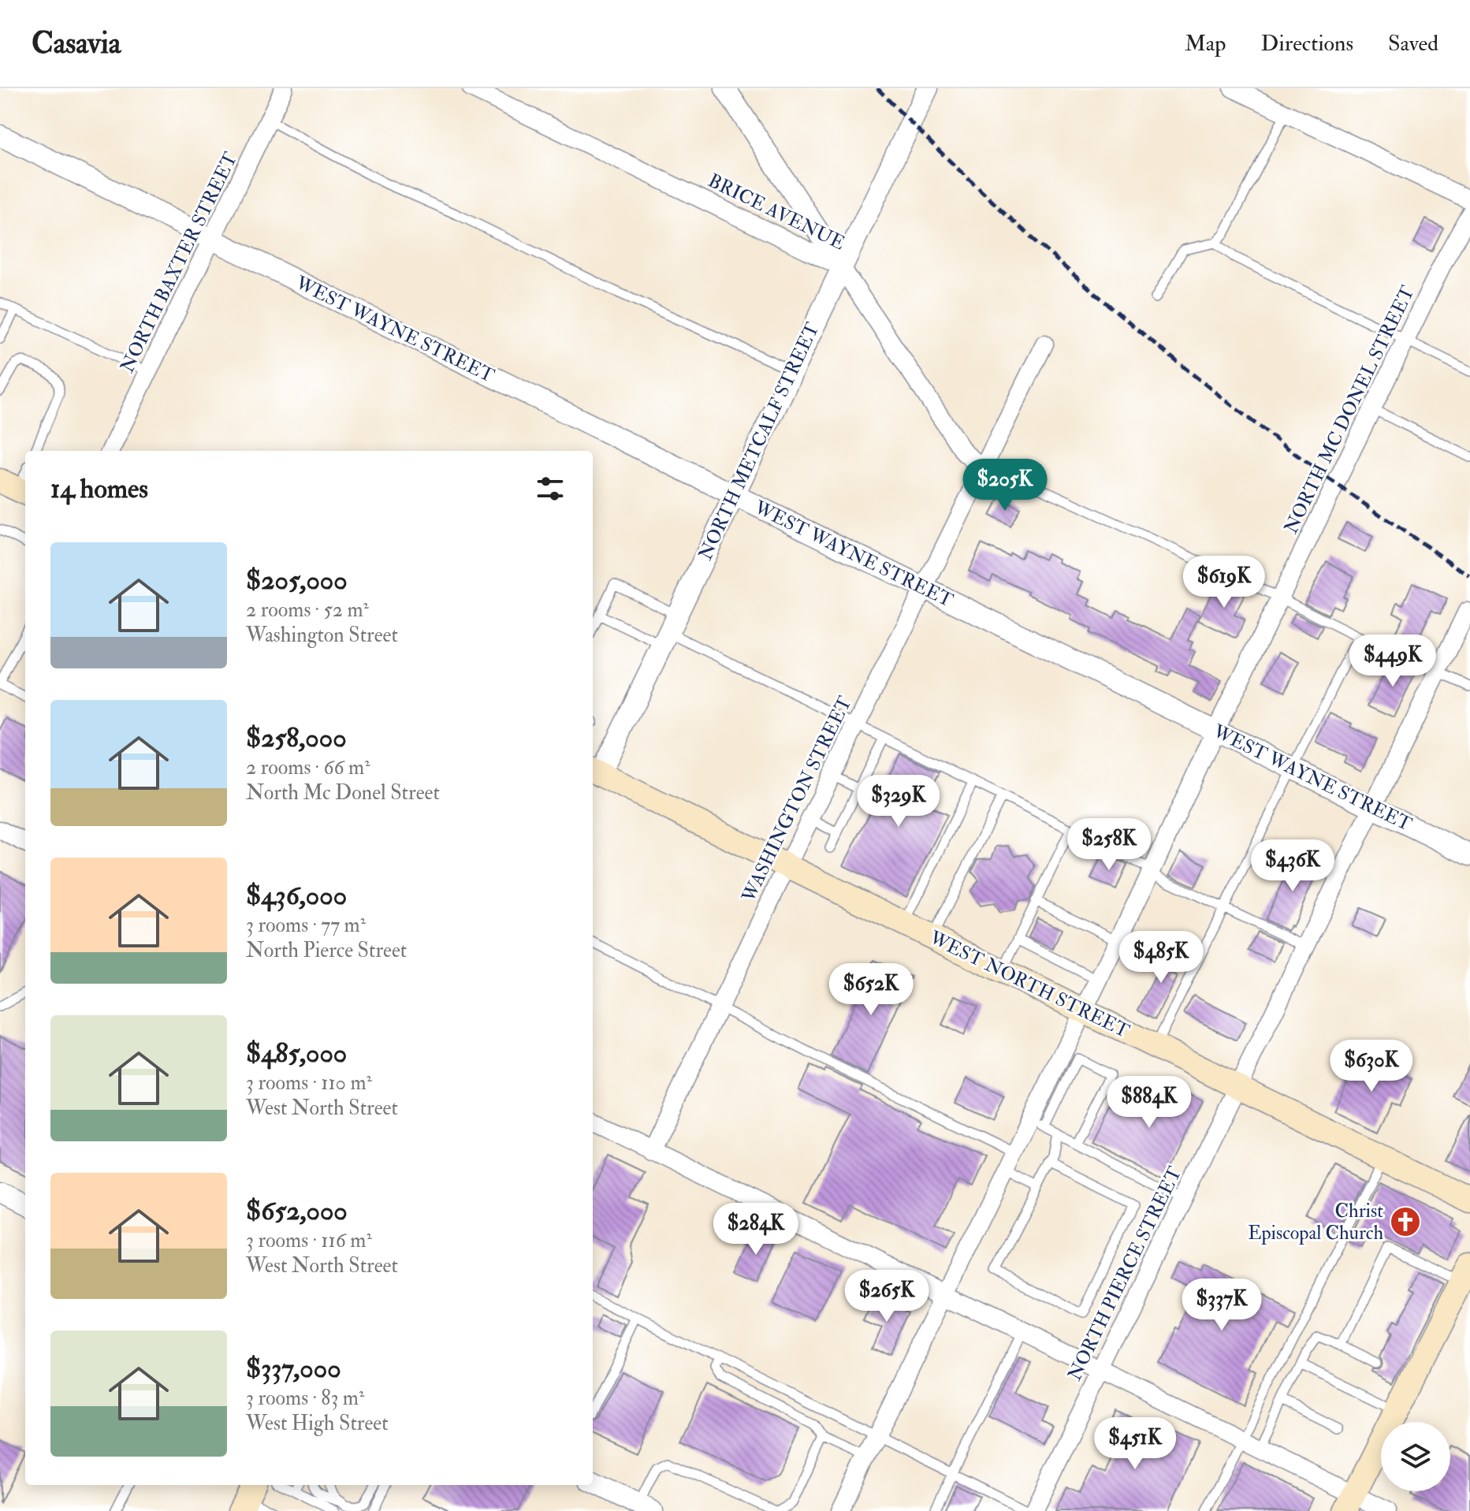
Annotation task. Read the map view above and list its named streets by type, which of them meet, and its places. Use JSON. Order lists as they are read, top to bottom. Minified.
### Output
{"streets":{"main road":["WEST NORTH STREET"],"street":["BRICE AVENUE","NORTH BAXTER STREET","WEST WAYNE STREET","NORTH MC DONEL STREET","NORTH METCALF STREET","WASHINGTON STREET","NORTH PIERCE STREET"]},"crossings":[["BRICE AVENUE","NORTH METCALF STREET"],["BRICE AVENUE","WASHINGTON STREET"],["NORTH BAXTER STREET","WEST WAYNE STREET"],["WEST WAYNE STREET","NORTH MC DONEL STREET"],["WEST WAYNE STREET","NORTH METCALF STREET"],["WEST WAYNE STREET","WASHINGTON STREET"],["WEST WAYNE STREET","NORTH PIERCE STREET"],["NORTH MC DONEL STREET","WEST NORTH STREET"],["NORTH METCALF STREET","WEST NORTH STREET"],["WASHINGTON STREET","WEST NORTH STREET"],["WEST NORTH STREET","NORTH PIERCE STREET"]],"places":{"church":["Christ Episcopal Church"]},"page":{"header":"Casavia","nav":["Map","Directions","Saved"],"heading":"14 homes","price":["$205K","$619K","$449K","$329K","$258K","$436K","$485K","$652K","$630K","$884K","$284K","$265K","$337K","$451K"],"list":[{"name":"$205,000","note":"2 rooms · 52 m² · Washington Street"},{"name":"$258,000","note":"2 rooms · 66 m² · North Mc Donel Street"},{"name":"$436,000","note":"3 rooms · 77 m² · North Pierce Street"},{"name":"$485,000","note":"3 rooms · 110 m² · West North Street"},{"name":"$652,000","note":"3 rooms · 116 m² · West North Street"},{"name":"$337,000","note":"3 rooms · 83 m² · West High Street"}]}}
